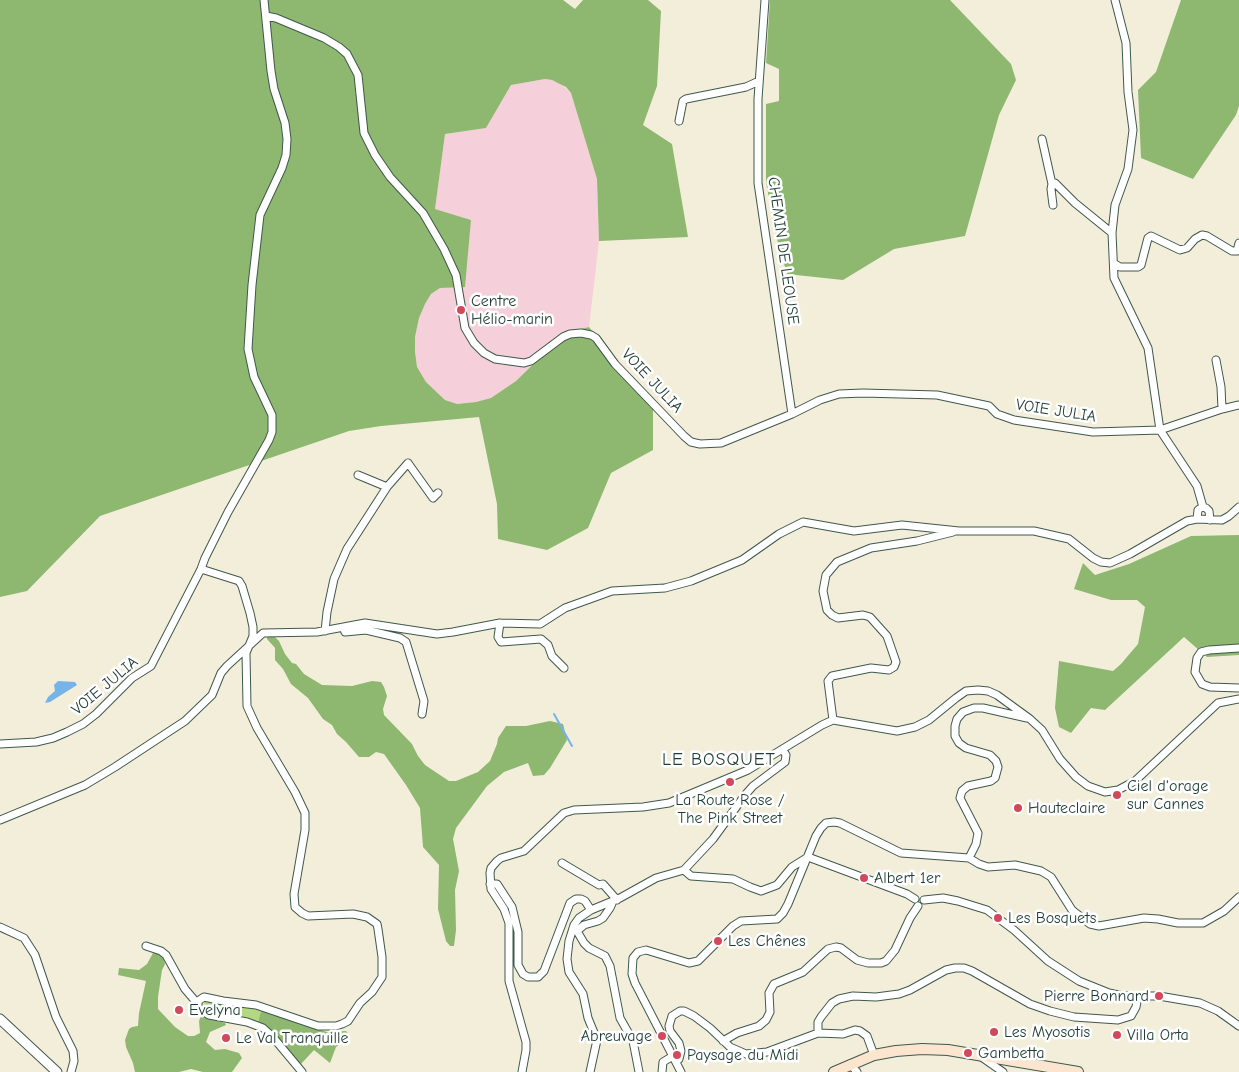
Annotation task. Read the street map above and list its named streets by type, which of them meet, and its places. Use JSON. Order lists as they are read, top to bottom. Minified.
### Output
{"streets":{"street":["CHEMIN DE LEOUSE","VOIE JULIA"]},"crossings":[["CHEMIN DE LEOUSE","VOIE JULIA"]],"districts":["LE BOSQUET"],"places":["Centre Hélio-marin","La Route Rose / The Pink Street","Ciel d'orage sur Cannes","Hauteclaire","Albert 1er","Les Bosquets","Les Chênes","Pierre Bonnard","Evelyna","Les Myosotis","Villa Orta","Abreuvage","Le Val Tranquille","Gambetta","Paysage du Midi"]}
